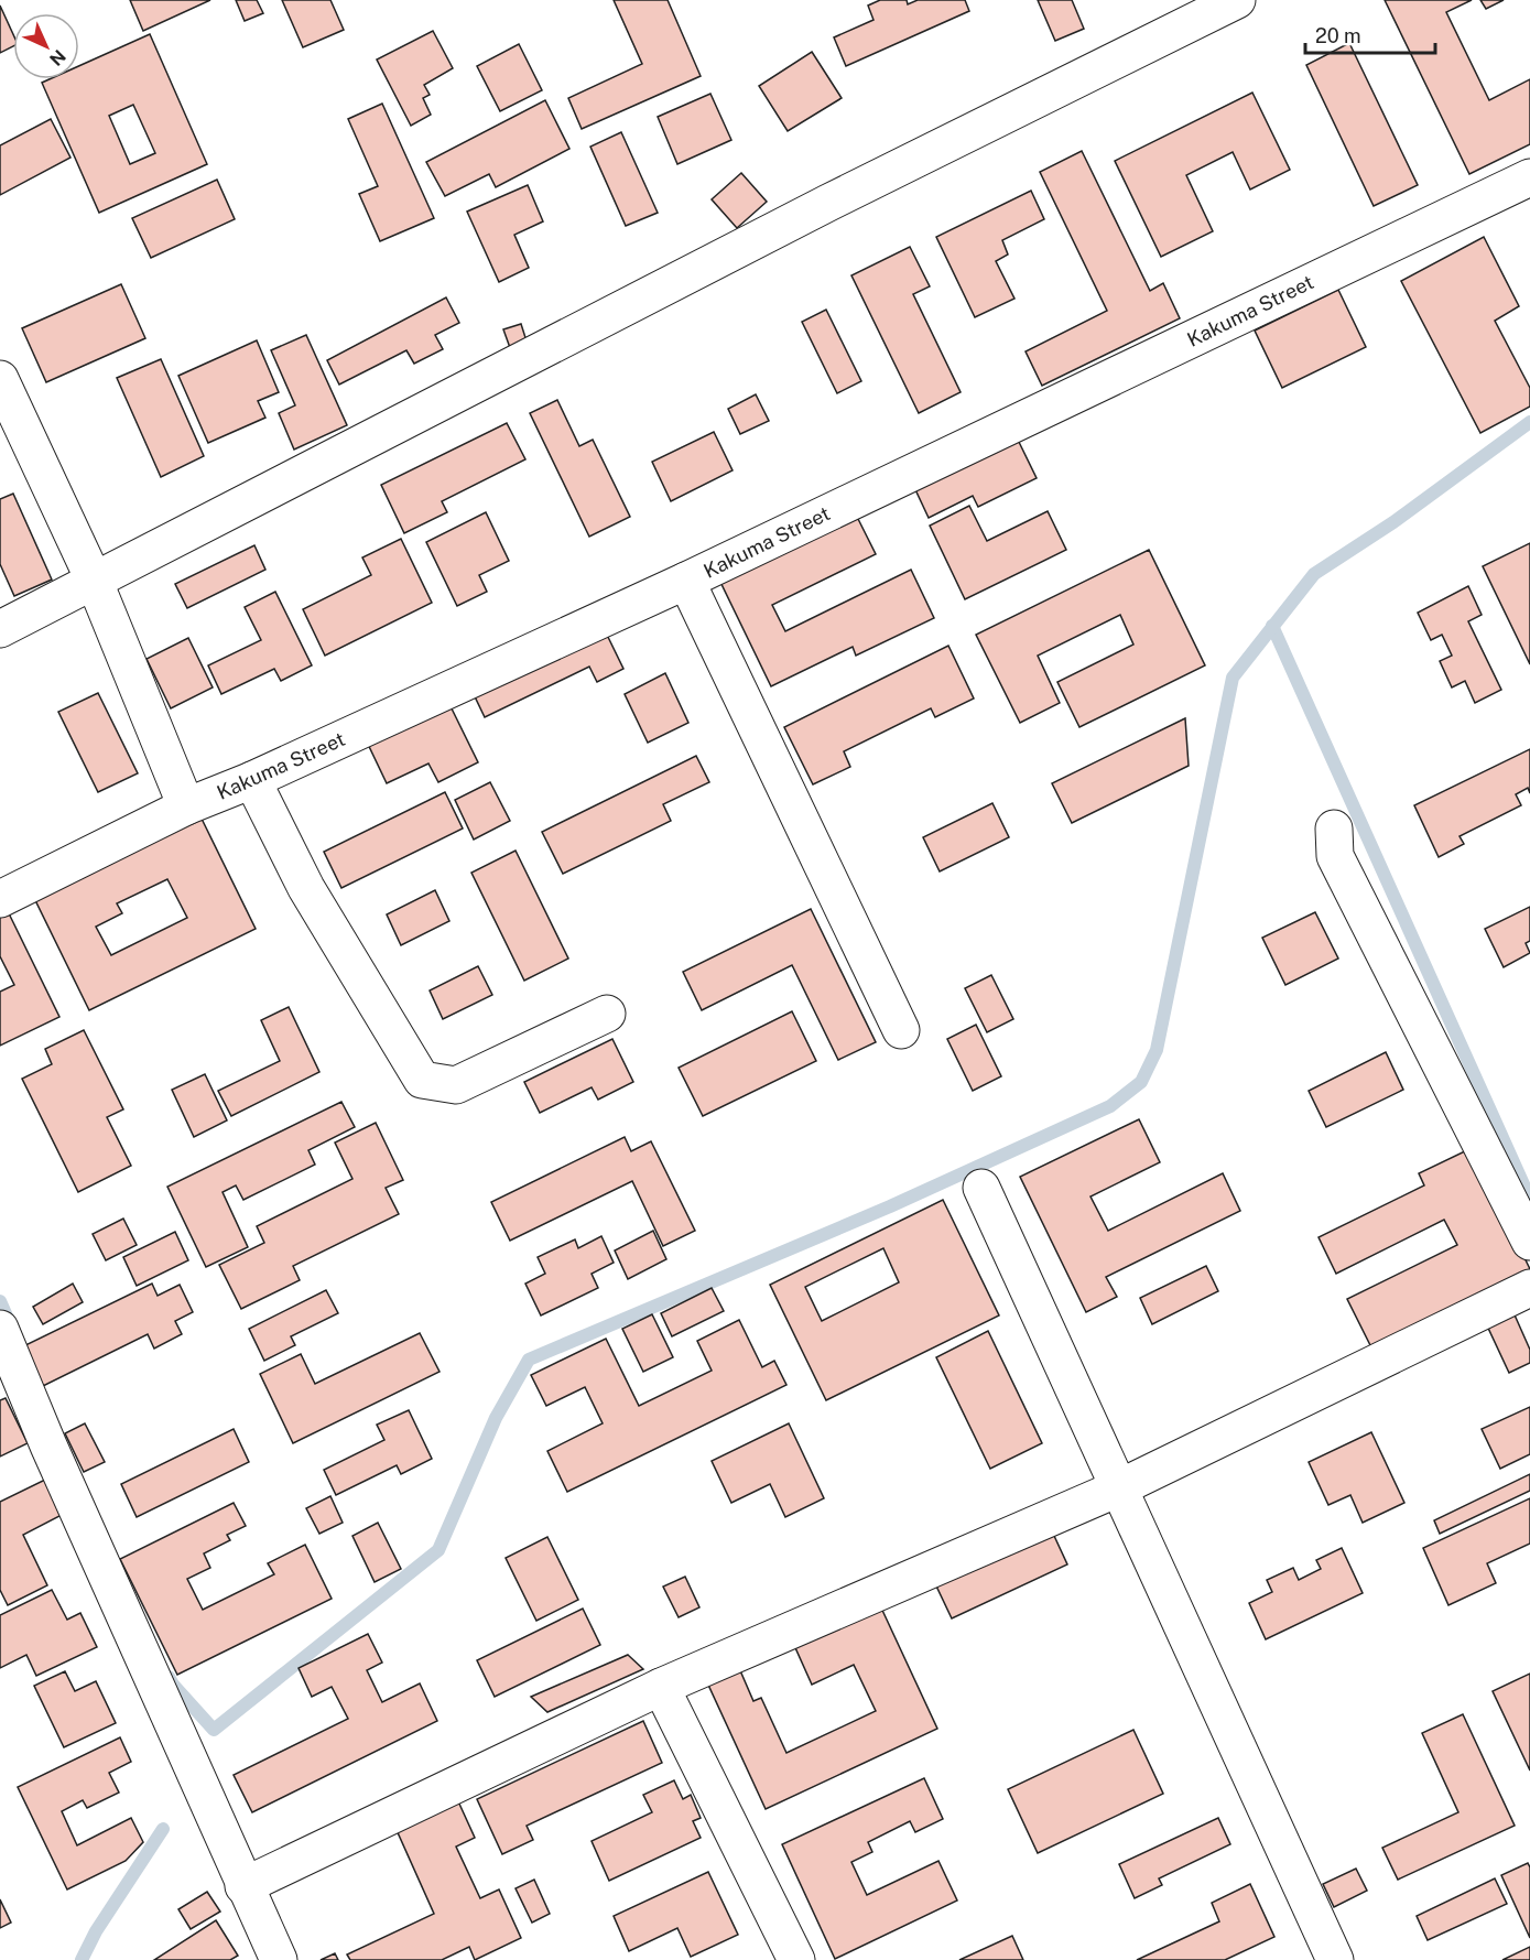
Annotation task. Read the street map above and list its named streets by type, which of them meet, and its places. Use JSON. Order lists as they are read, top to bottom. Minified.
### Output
{"streets":{"street":["Kakuma Street"]},"scale_bar":"20 m","north":"bottom right"}
